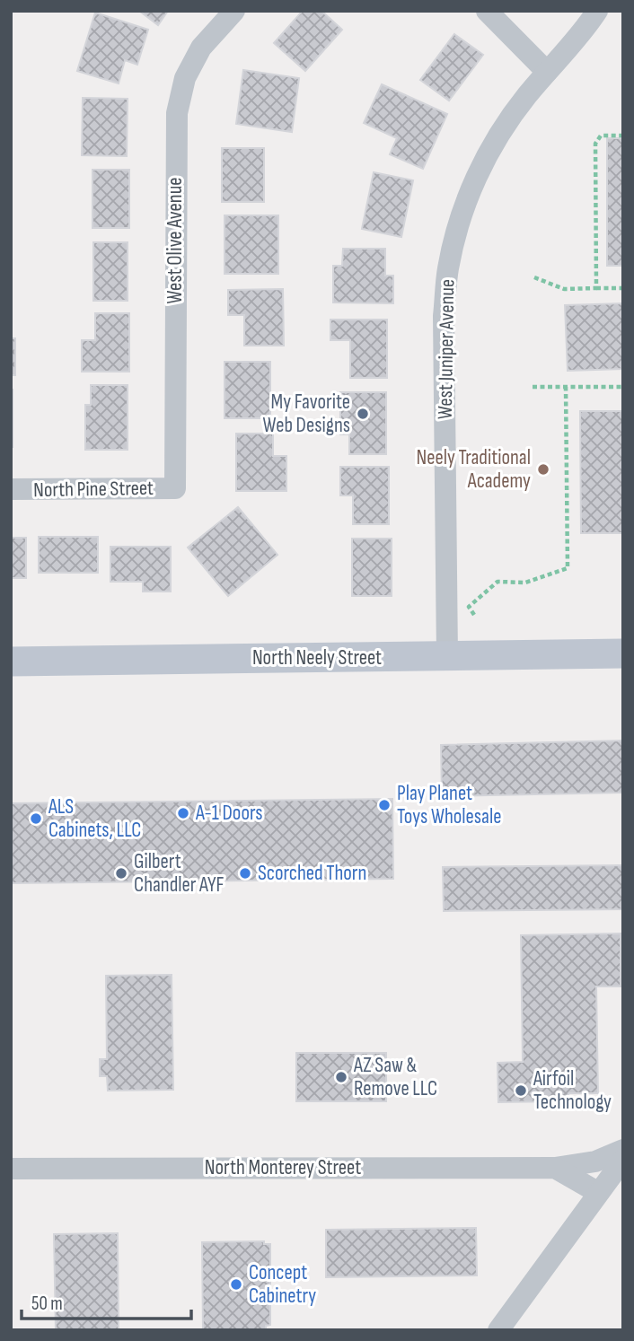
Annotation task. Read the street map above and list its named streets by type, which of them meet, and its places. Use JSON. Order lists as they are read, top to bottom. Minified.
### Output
{"streets":{"street":["West Olive Avenue","West Juniper Avenue","North Pine Street","North Neely Street","North Monterey Street"]},"crossings":[["West Olive Avenue","North Pine Street"],["West Juniper Avenue","North Neely Street"]],"places":["My Favorite Web Designs","Neely Traditional Academy","Play Planet Toys Wholesale","A-1 Doors","ALS Cabinets, LLC","Gilbert Chandler AYF","Scorched Thorn","AZ Saw & Remove LLC","Airfoil Technology","Concept Cabinetry"],"scale_bar":"50 m"}
